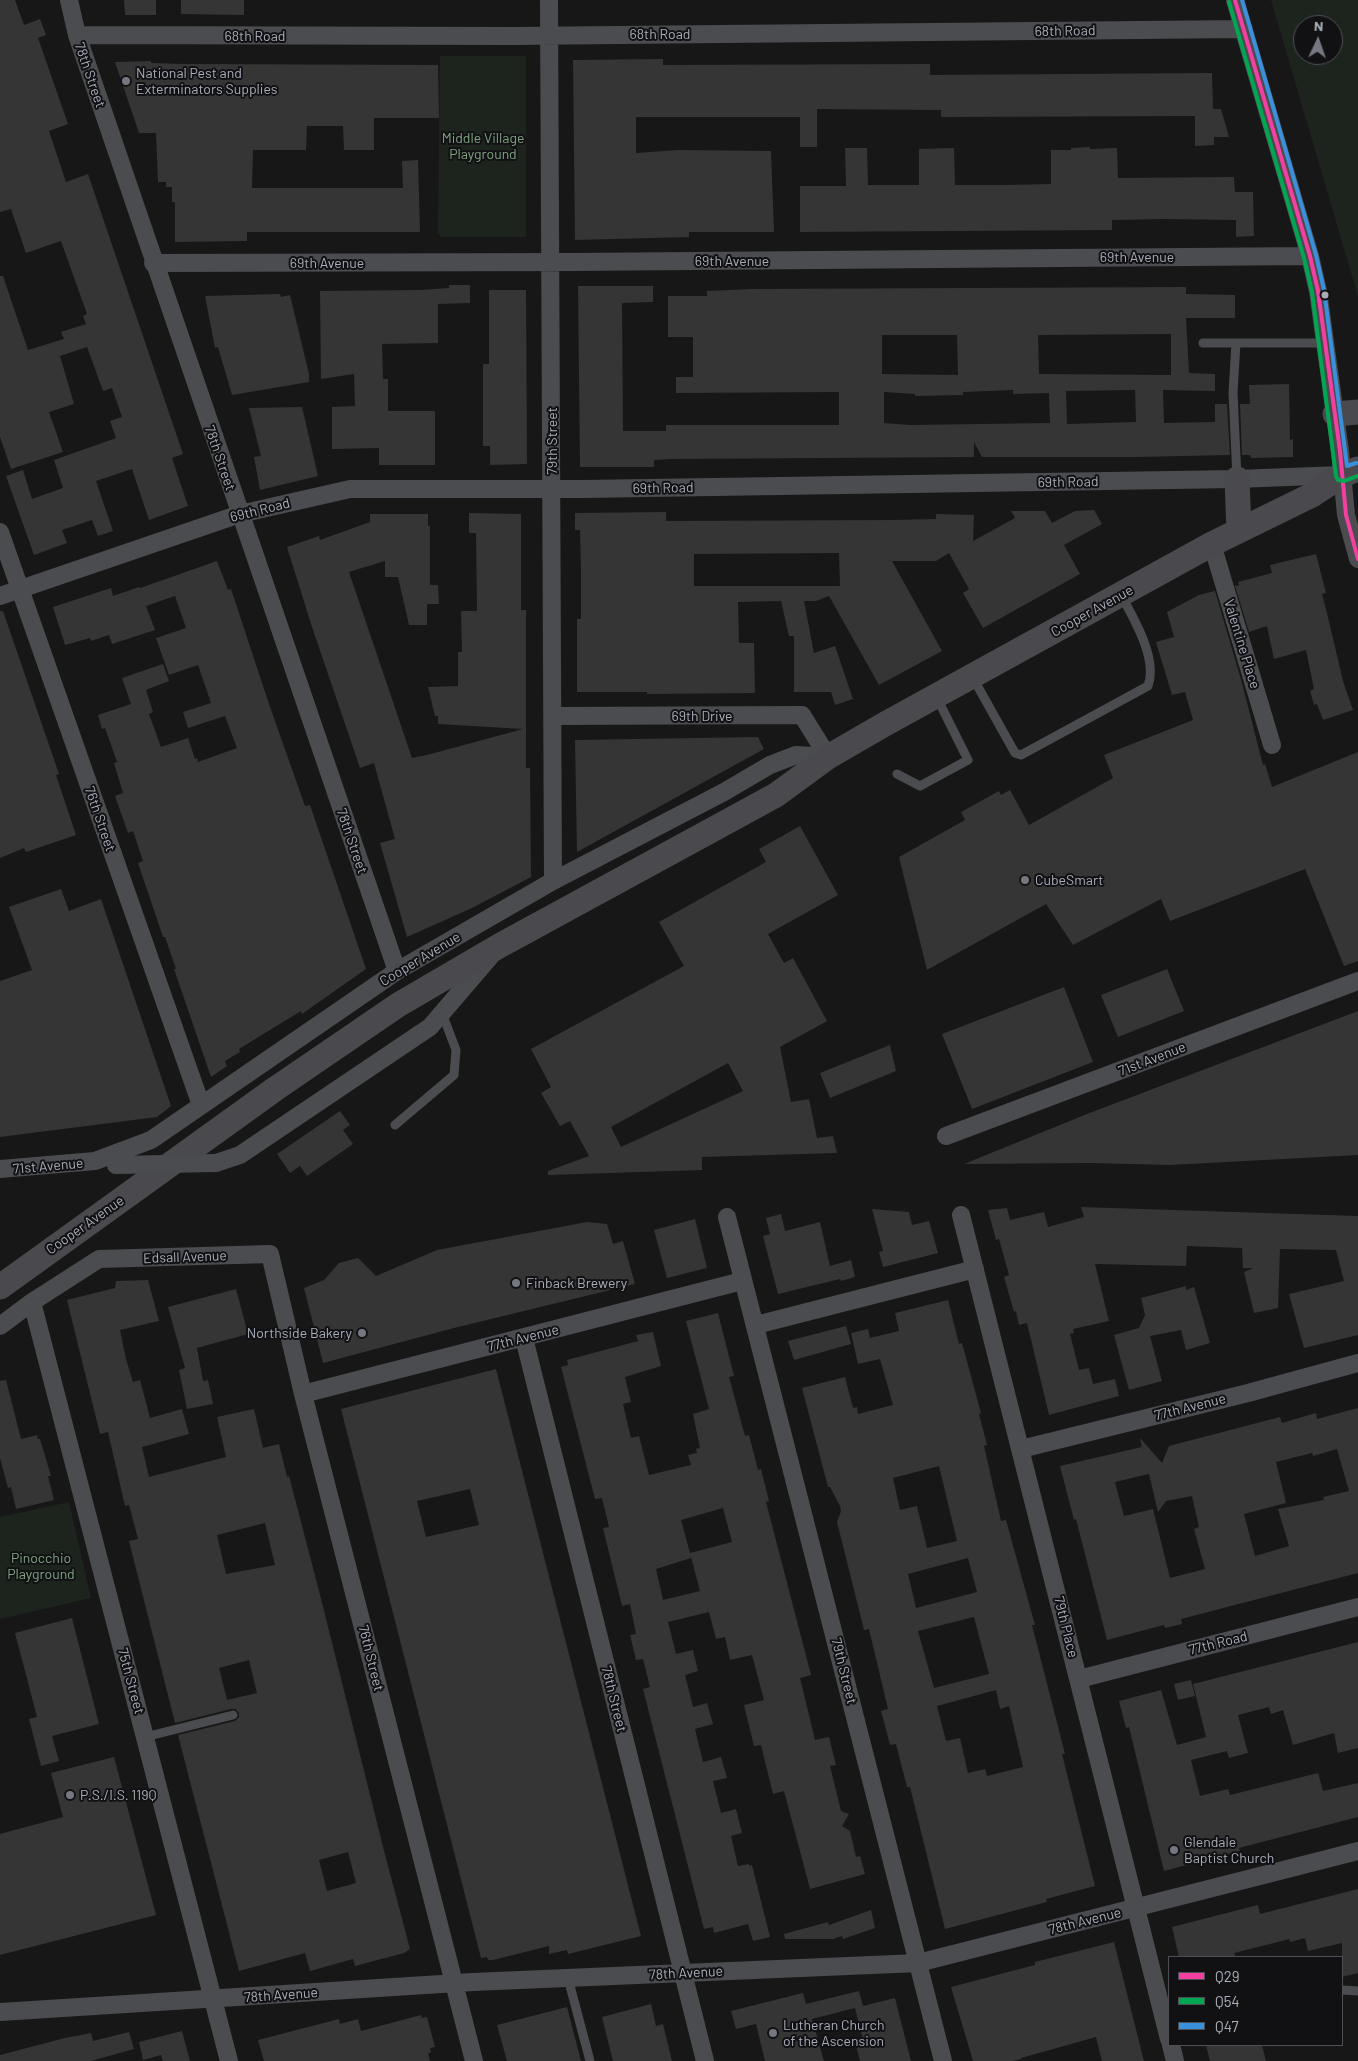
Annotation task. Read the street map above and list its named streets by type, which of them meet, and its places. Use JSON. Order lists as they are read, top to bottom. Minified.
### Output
{"streets":{"main road":["Cooper Avenue"],"street":["68th Road","78th Street","69th Avenue","79th Street","69th Road","Valentine Place","69th Drive","76th Street","71st Avenue","Edsall Avenue","77th Avenue","79th Place","77th Road","75th Street","78th Avenue"]},"crossings":[["68th Road","78th Street"],["68th Road","79th Street"],["78th Street","69th Avenue"],["78th Street","69th Road"],["78th Street","Cooper Avenue"],["78th Street","77th Avenue"],["78th Street","78th Avenue"],["69th Avenue","79th Street"],["79th Street","69th Road"],["79th Street","Cooper Avenue"],["79th Street","69th Drive"],["79th Street","77th Avenue"],["79th Street","78th Avenue"],["69th Road","Cooper Avenue"],["69th Road","76th Street"],["Cooper Avenue","Valentine Place"],["Cooper Avenue","69th Drive"],["Cooper Avenue","76th Street"],["Cooper Avenue","71st Avenue"],["76th Street","Edsall Avenue"],["76th Street","77th Avenue"],["76th Street","78th Avenue"],["Edsall Avenue","75th Street"],["77th Avenue","79th Place"],["79th Place","77th Road"],["79th Place","78th Avenue"],["75th Street","78th Avenue"]],"parks":["Middle Village Playground","Pinocchio Playground"],"places":["National Pest and Exterminators Supplies","CubeSmart","Finback Brewery","Northside Bakery","P.S./I.S. 119Q","Glendale Baptist Church","Lutheran Church of the Ascension"],"lines":["transit line Q29","transit line Q47","transit line Q54"],"legend":["Q29","Q54","Q47"],"north":"top"}
